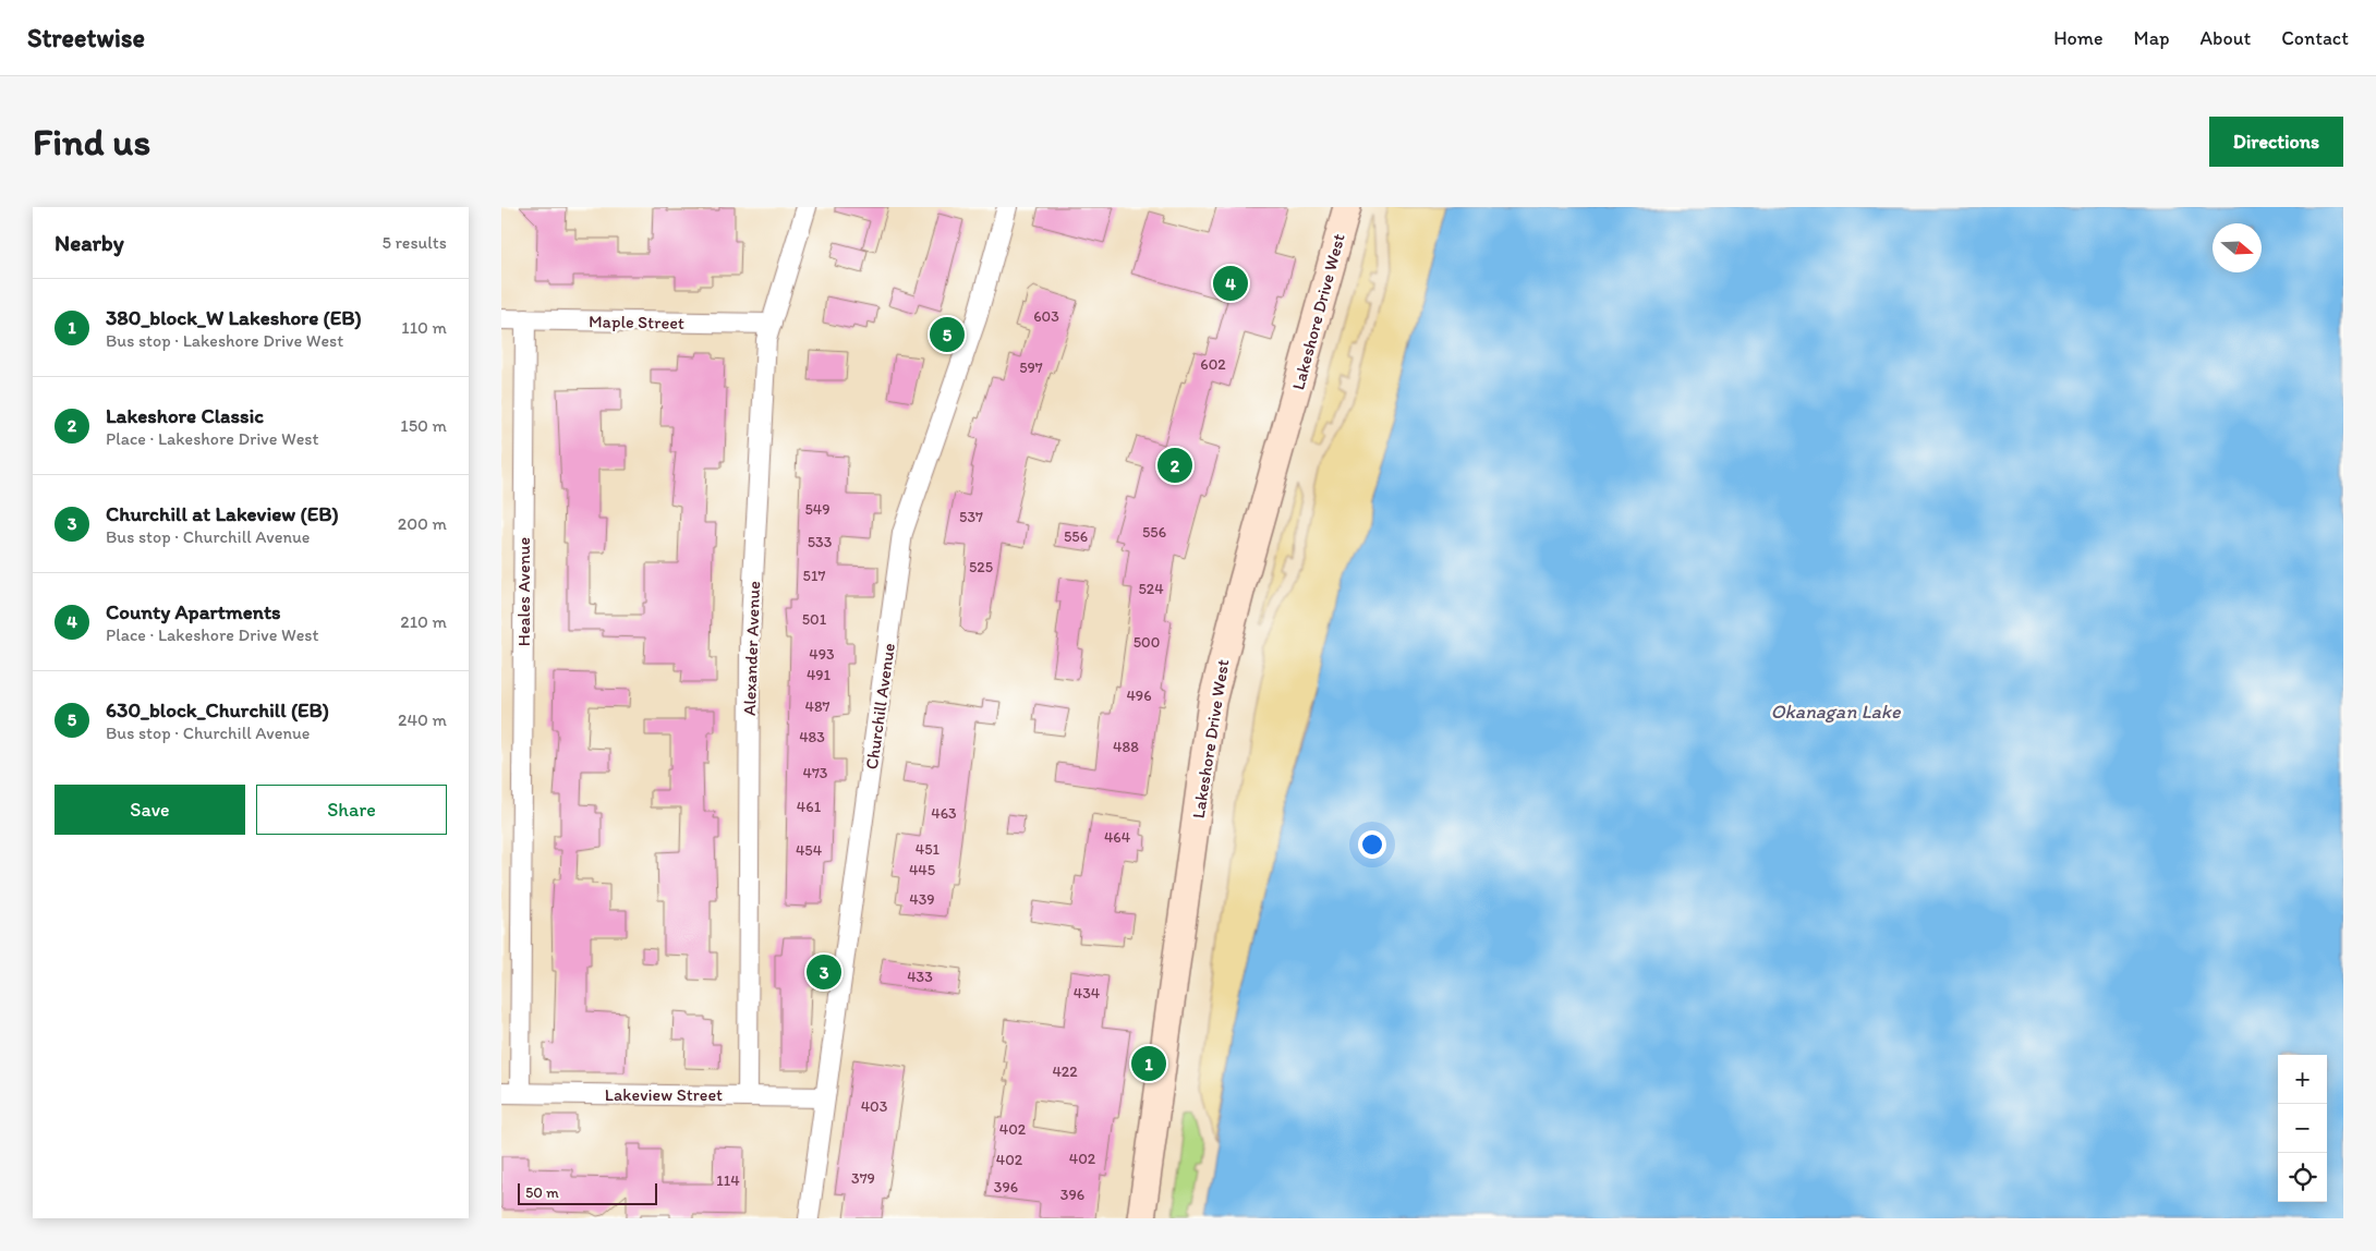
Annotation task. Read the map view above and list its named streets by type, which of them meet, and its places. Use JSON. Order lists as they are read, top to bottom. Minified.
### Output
{"streets":{"street":["Lakeshore Drive West","Maple Street","Heales Avenue","Alexander Avenue","Churchill Avenue","Lakeview Street"]},"crossings":[["Maple Street","Heales Avenue"],["Maple Street","Alexander Avenue"],["Heales Avenue","Lakeview Street"],["Alexander Avenue","Lakeview Street"],["Churchill Avenue","Lakeview Street"]],"water":["Okanagan Lake"],"house_numbers":["603","602","597","549","537","556","556","533","525","517","524","501","500","493","491","496","487","483","488","473","461","463","464","451","454","445","439","433","434","422","403","402","402","402","379","114","396","396"],"scale_bar":"50 m","north":"right","page":{"header":"Streetwise","nav":["Home","Map","About","Contact"],"buttons":["Directions",["Save","Share"]],"title":"Find us","heading":["Nearby","5 results"],"pins":["4","5","2","3","1"],"list":[{"mark":"1","name":"380_block_W Lakeshore (EB)","note":"Bus stop · Lakeshore Drive West","value":"110 m"},{"mark":"2","name":"Lakeshore Classic","note":"Place · Lakeshore Drive West","value":"150 m"},{"mark":"3","name":"Churchill at Lakeview (EB)","note":"Bus stop · Churchill Avenue","value":"200 m"},{"mark":"4","name":"County Apartments","note":"Place · Lakeshore Drive West","value":"210 m"},{"mark":"5","name":"630_block_Churchill (EB)","note":"Bus stop · Churchill Avenue","value":"240 m"}],"map_buttons":["+","−"],"scale":"50 m"}}
